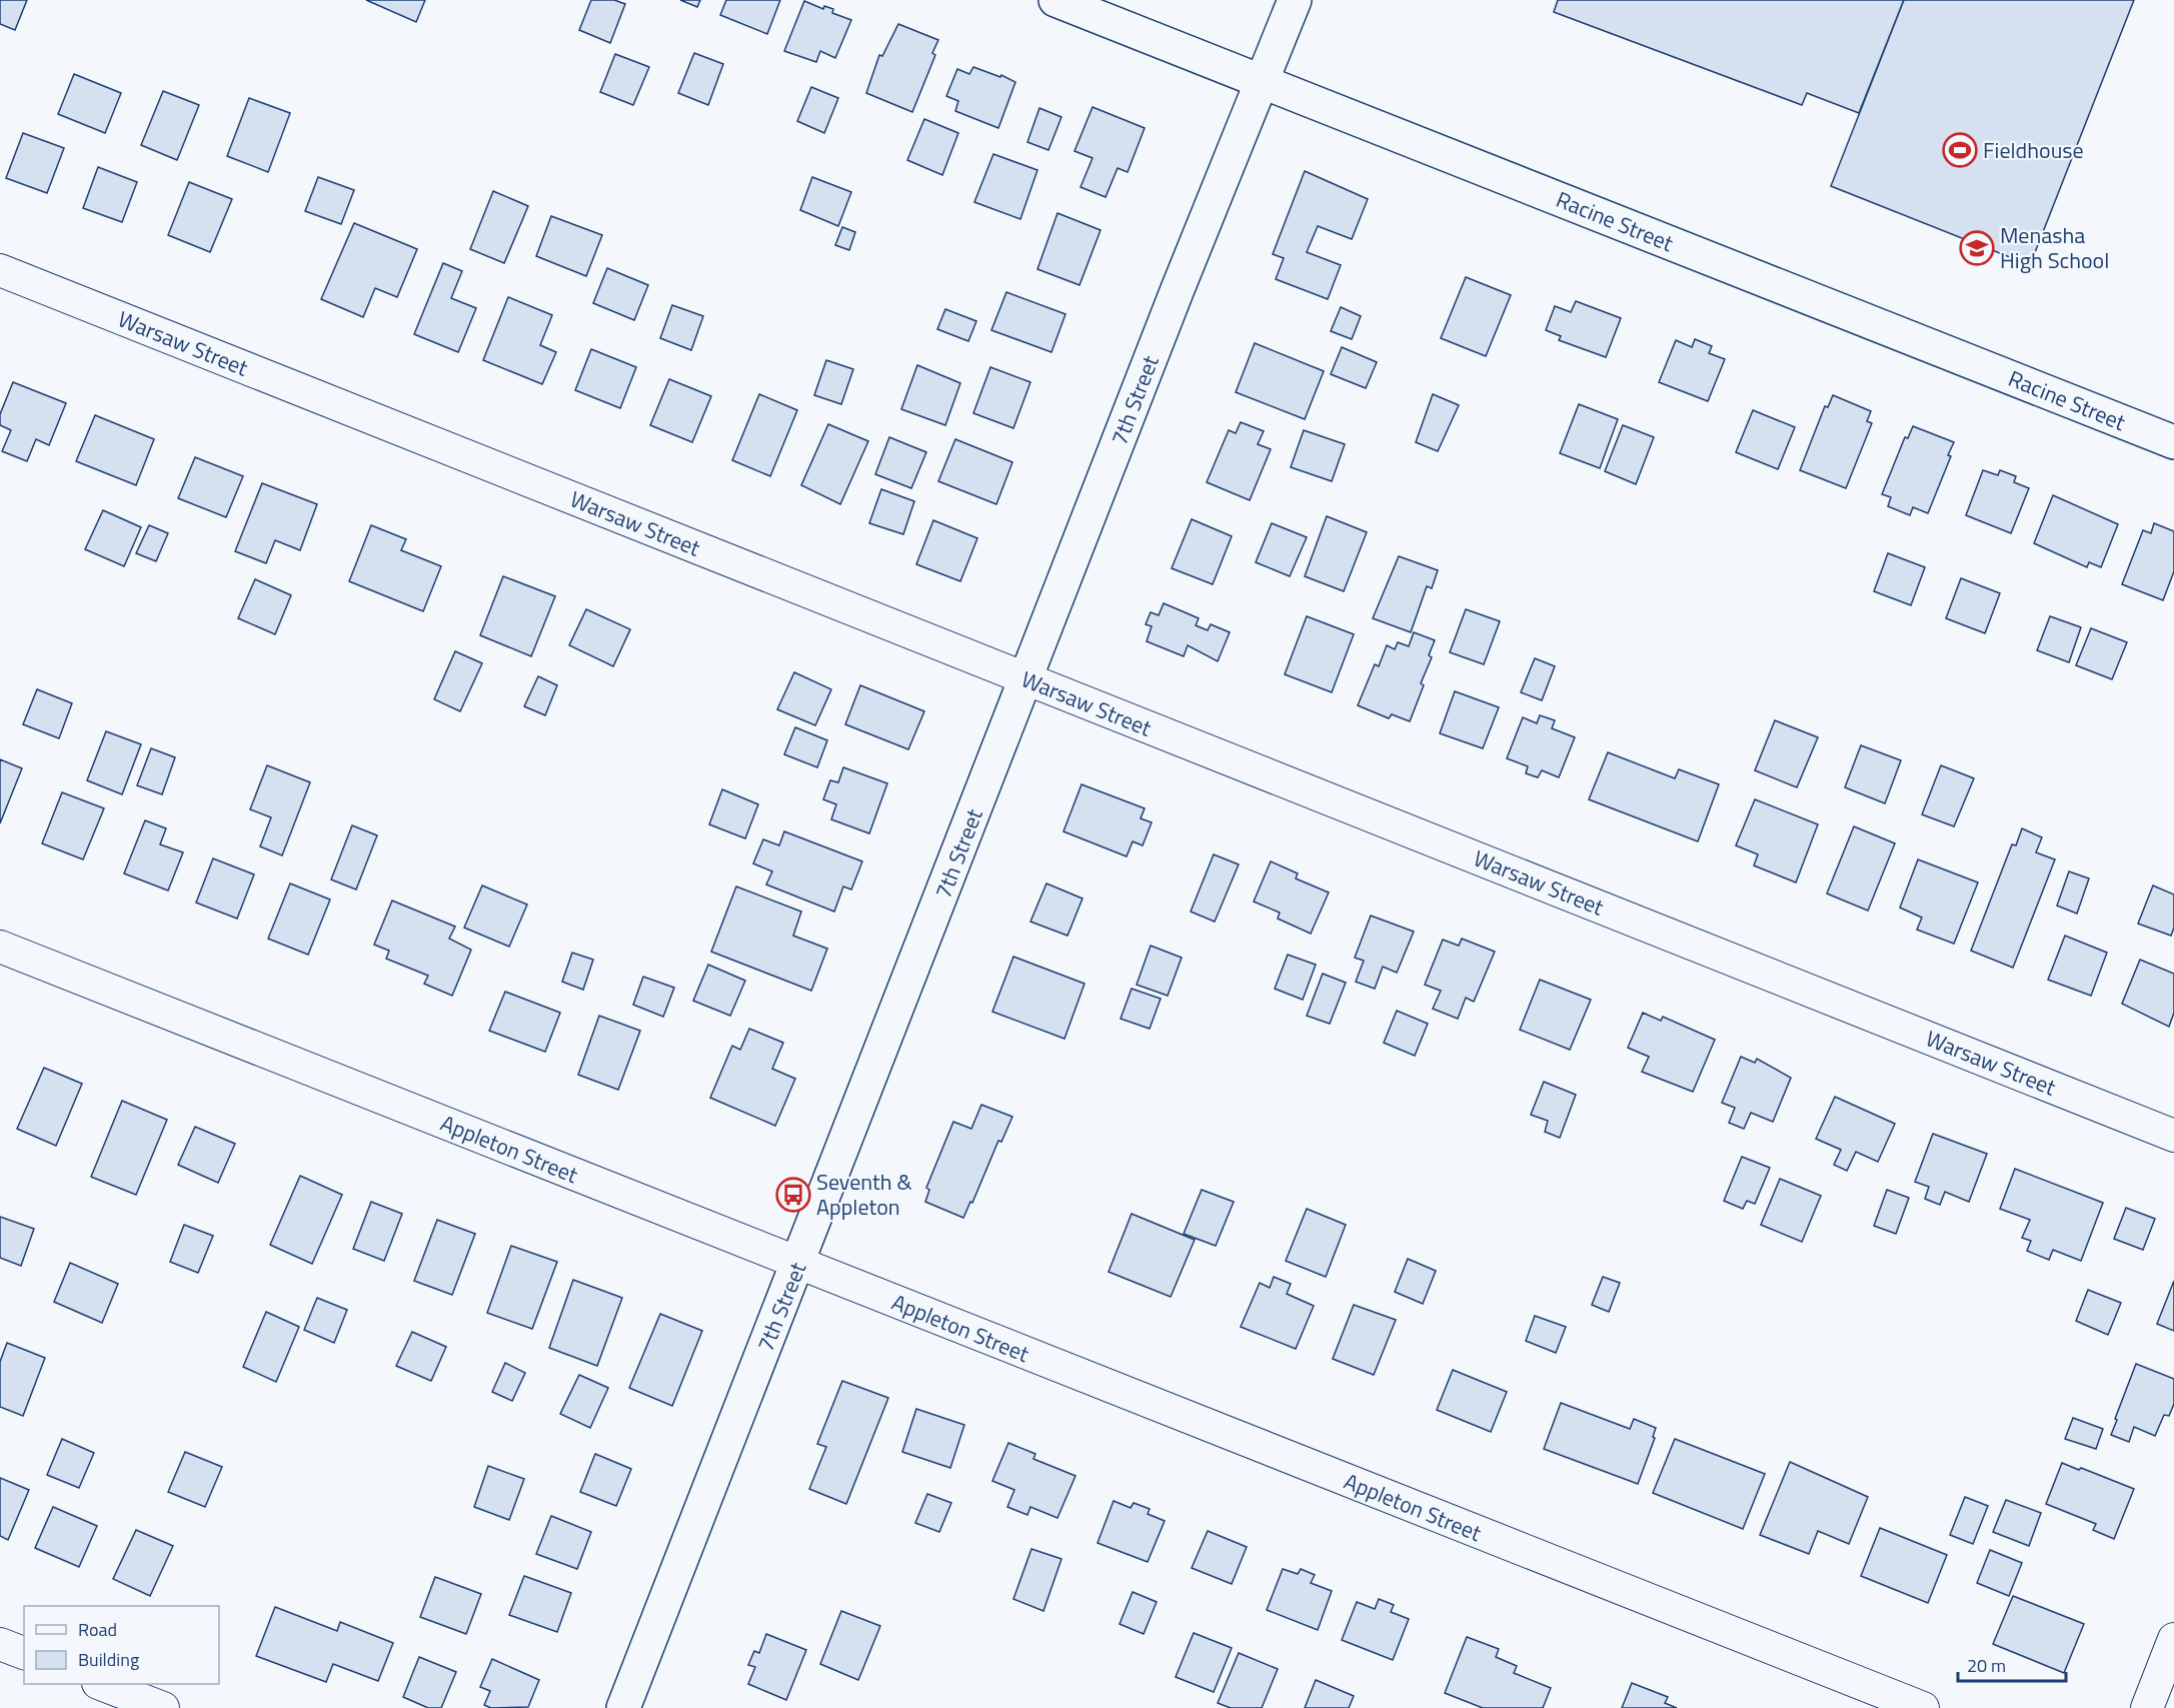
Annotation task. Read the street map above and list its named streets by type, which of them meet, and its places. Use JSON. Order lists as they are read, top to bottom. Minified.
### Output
{"streets":{"street":["Racine Street","Warsaw Street","7th Street","Appleton Street"]},"crossings":[["Racine Street","7th Street"],["Warsaw Street","7th Street"],["7th Street","Appleton Street"]],"places":{"sports":["Fieldhouse"],"school or university":["Menasha High School"],"bus stop":["Seventh & Appleton"]},"legend":["Road","Building"],"scale_bar":"20 m"}
